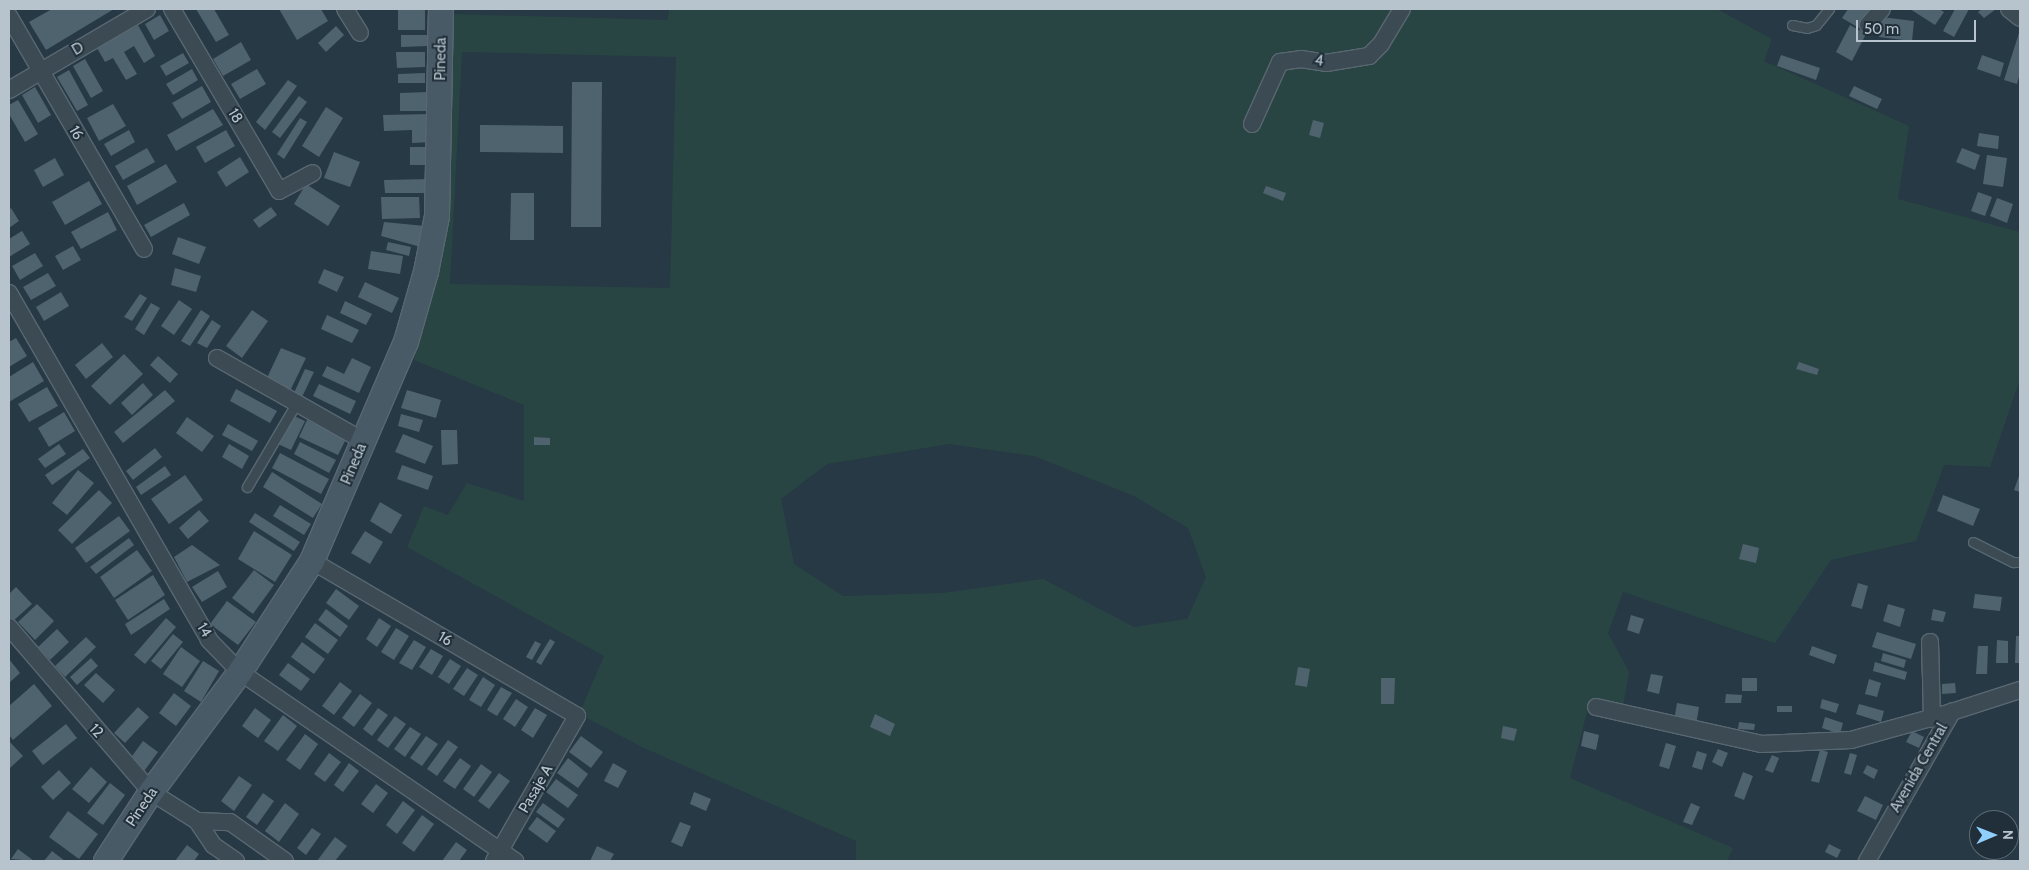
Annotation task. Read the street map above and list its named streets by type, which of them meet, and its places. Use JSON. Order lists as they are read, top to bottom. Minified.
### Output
{"streets":{"street":["D","Pineda","4","18","16","14","12","Avenida Central","Pasaje A"]},"crossings":[["D","16"],["Pineda","16"],["Pineda","14"],["Pineda","12"],["16","Pasaje A"],["14","Pasaje A"]],"scale_bar":"50 m","north":"right"}
